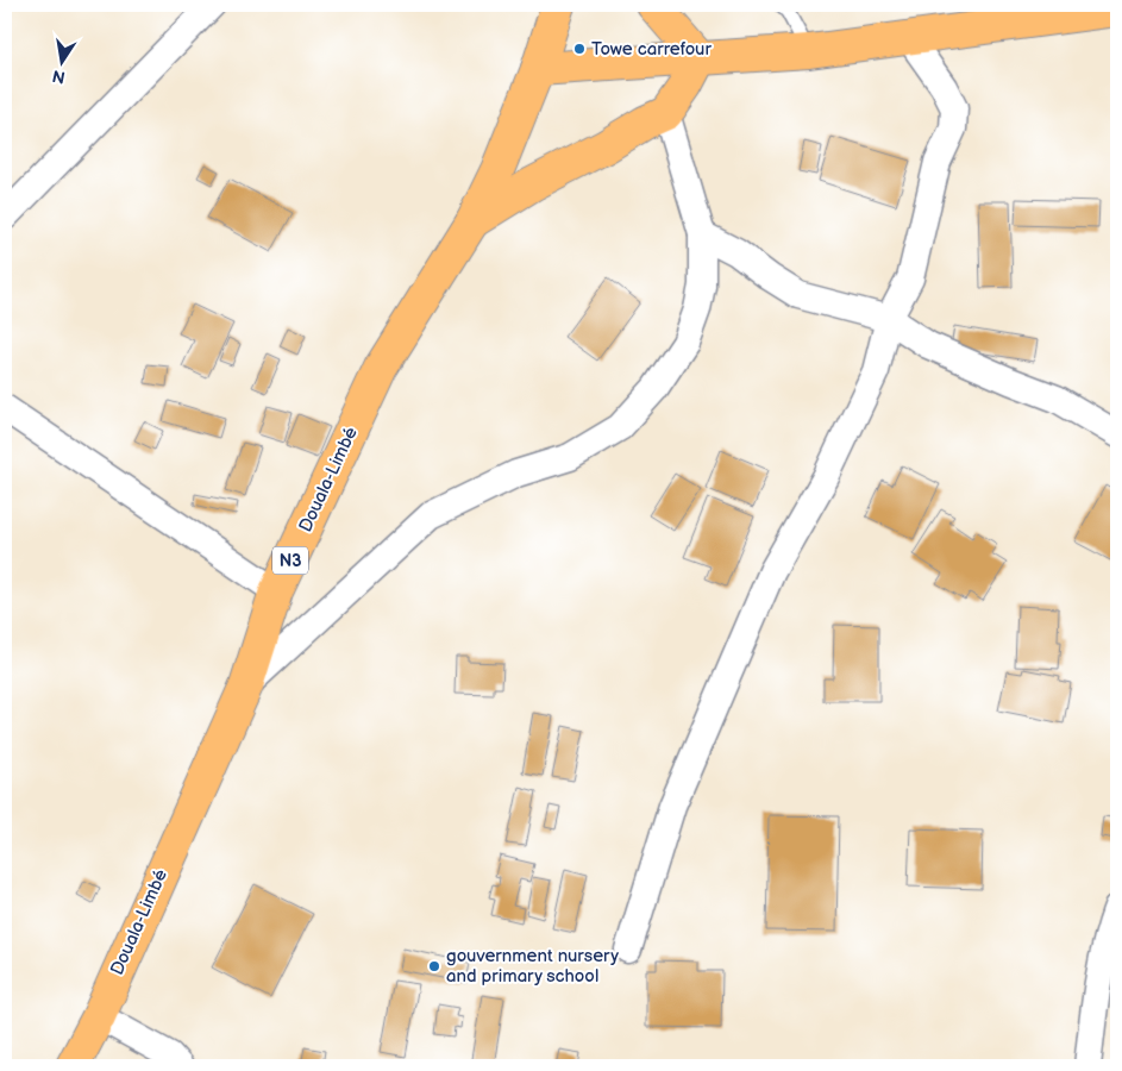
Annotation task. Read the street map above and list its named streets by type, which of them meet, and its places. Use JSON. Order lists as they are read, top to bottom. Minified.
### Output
{"streets":{"main road":["Douala-Limbé","N3"]},"places":["Towe carrefour","gouvernment nursery and primary school"],"north":"bottom"}
